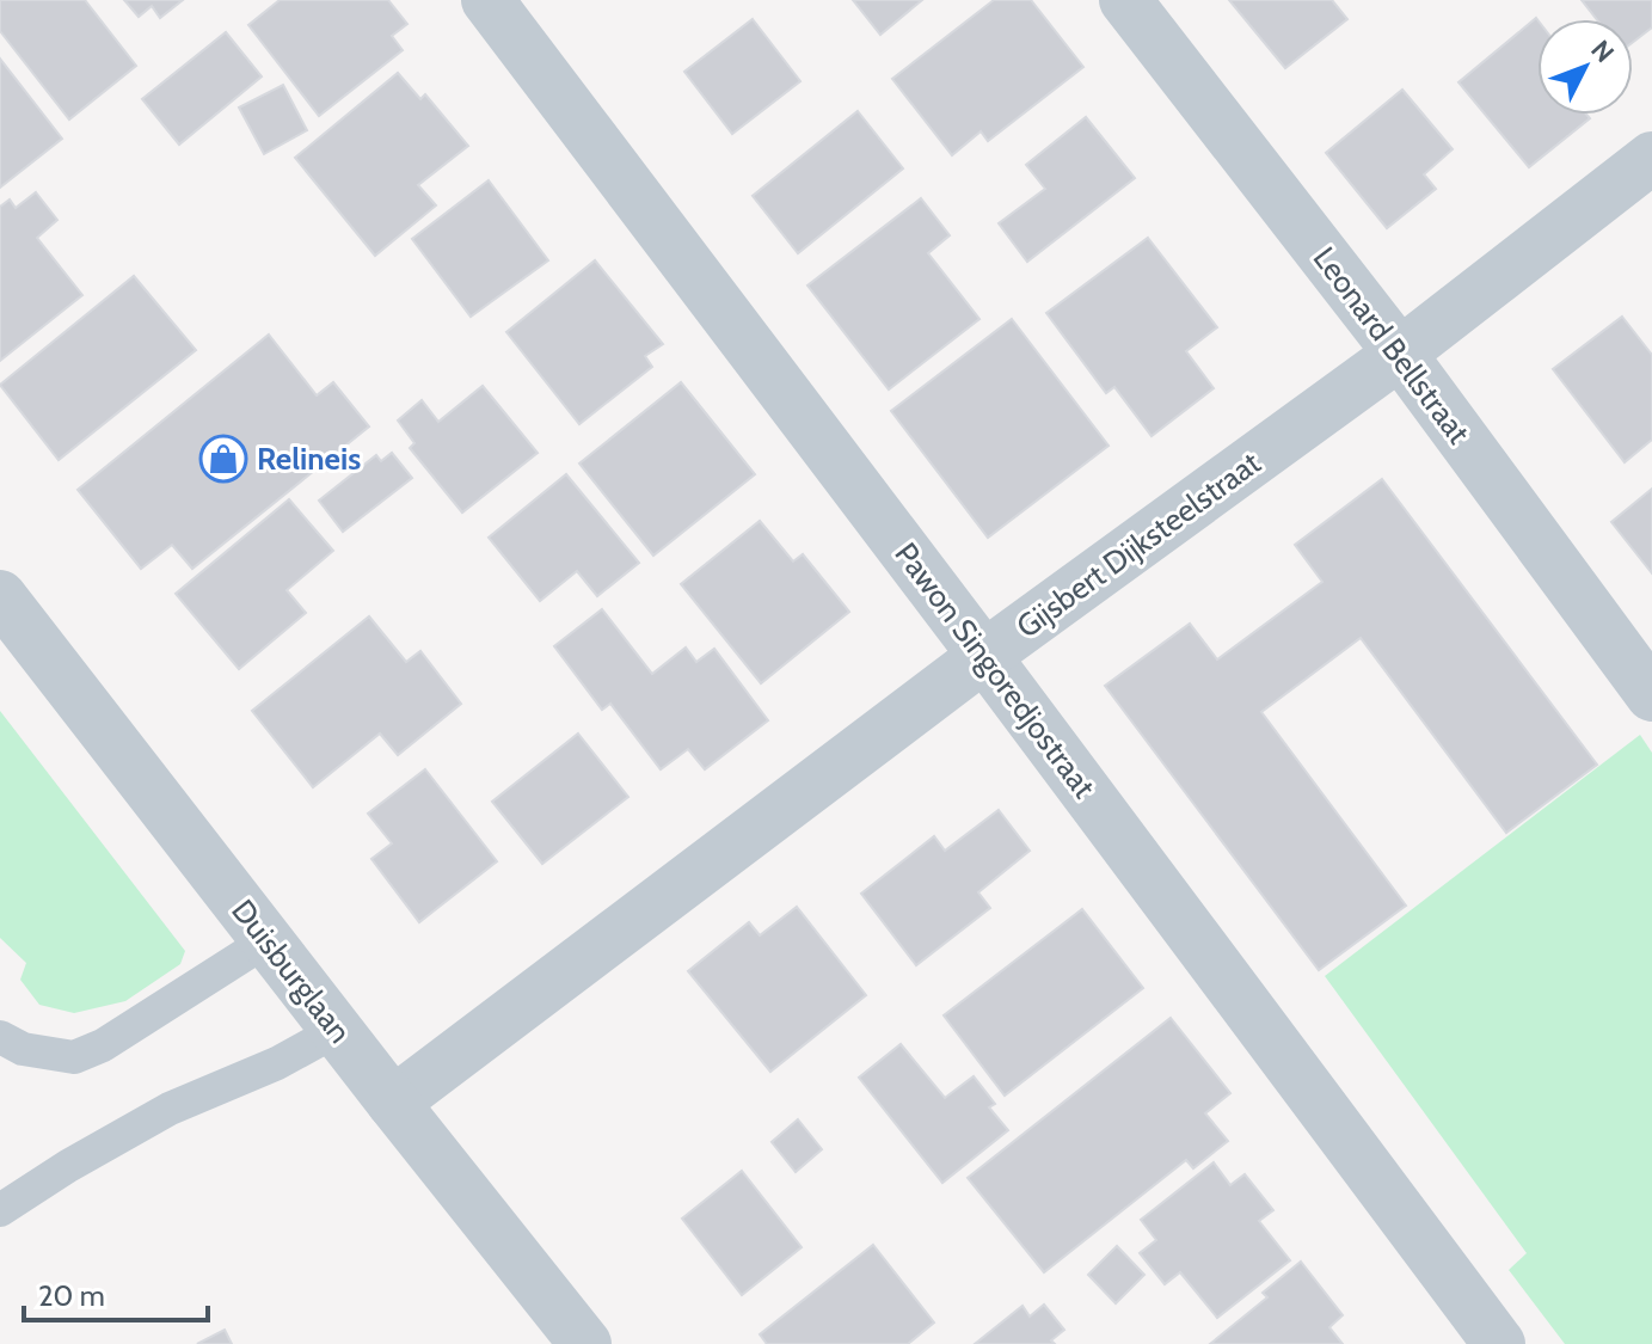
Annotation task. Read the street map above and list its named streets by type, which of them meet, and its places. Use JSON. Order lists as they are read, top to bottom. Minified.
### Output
{"streets":{"street":["Leonard Bellstraat","Gijsbert Dijksteelstraat","Pawon Singoredjostraat","Duisburglaan"]},"crossings":[["Leonard Bellstraat","Gijsbert Dijksteelstraat"],["Gijsbert Dijksteelstraat","Pawon Singoredjostraat"],["Gijsbert Dijksteelstraat","Duisburglaan"]],"places":{"shop":["Relineis"]},"scale_bar":"20 m","north":"top right"}
